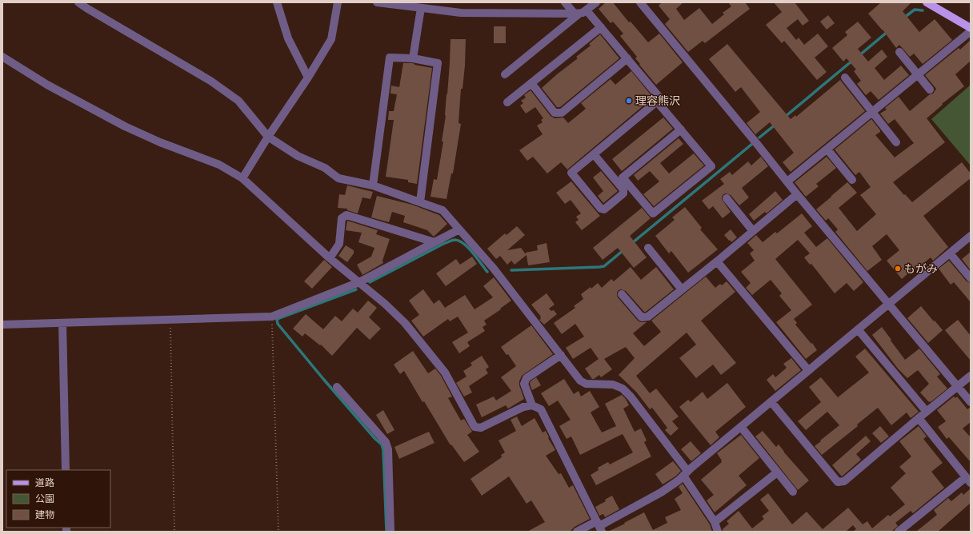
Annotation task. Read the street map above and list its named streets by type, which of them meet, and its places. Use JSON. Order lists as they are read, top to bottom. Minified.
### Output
{"places":["理容熊沢","もがみ"],"legend":["道路","公園","建物"]}
